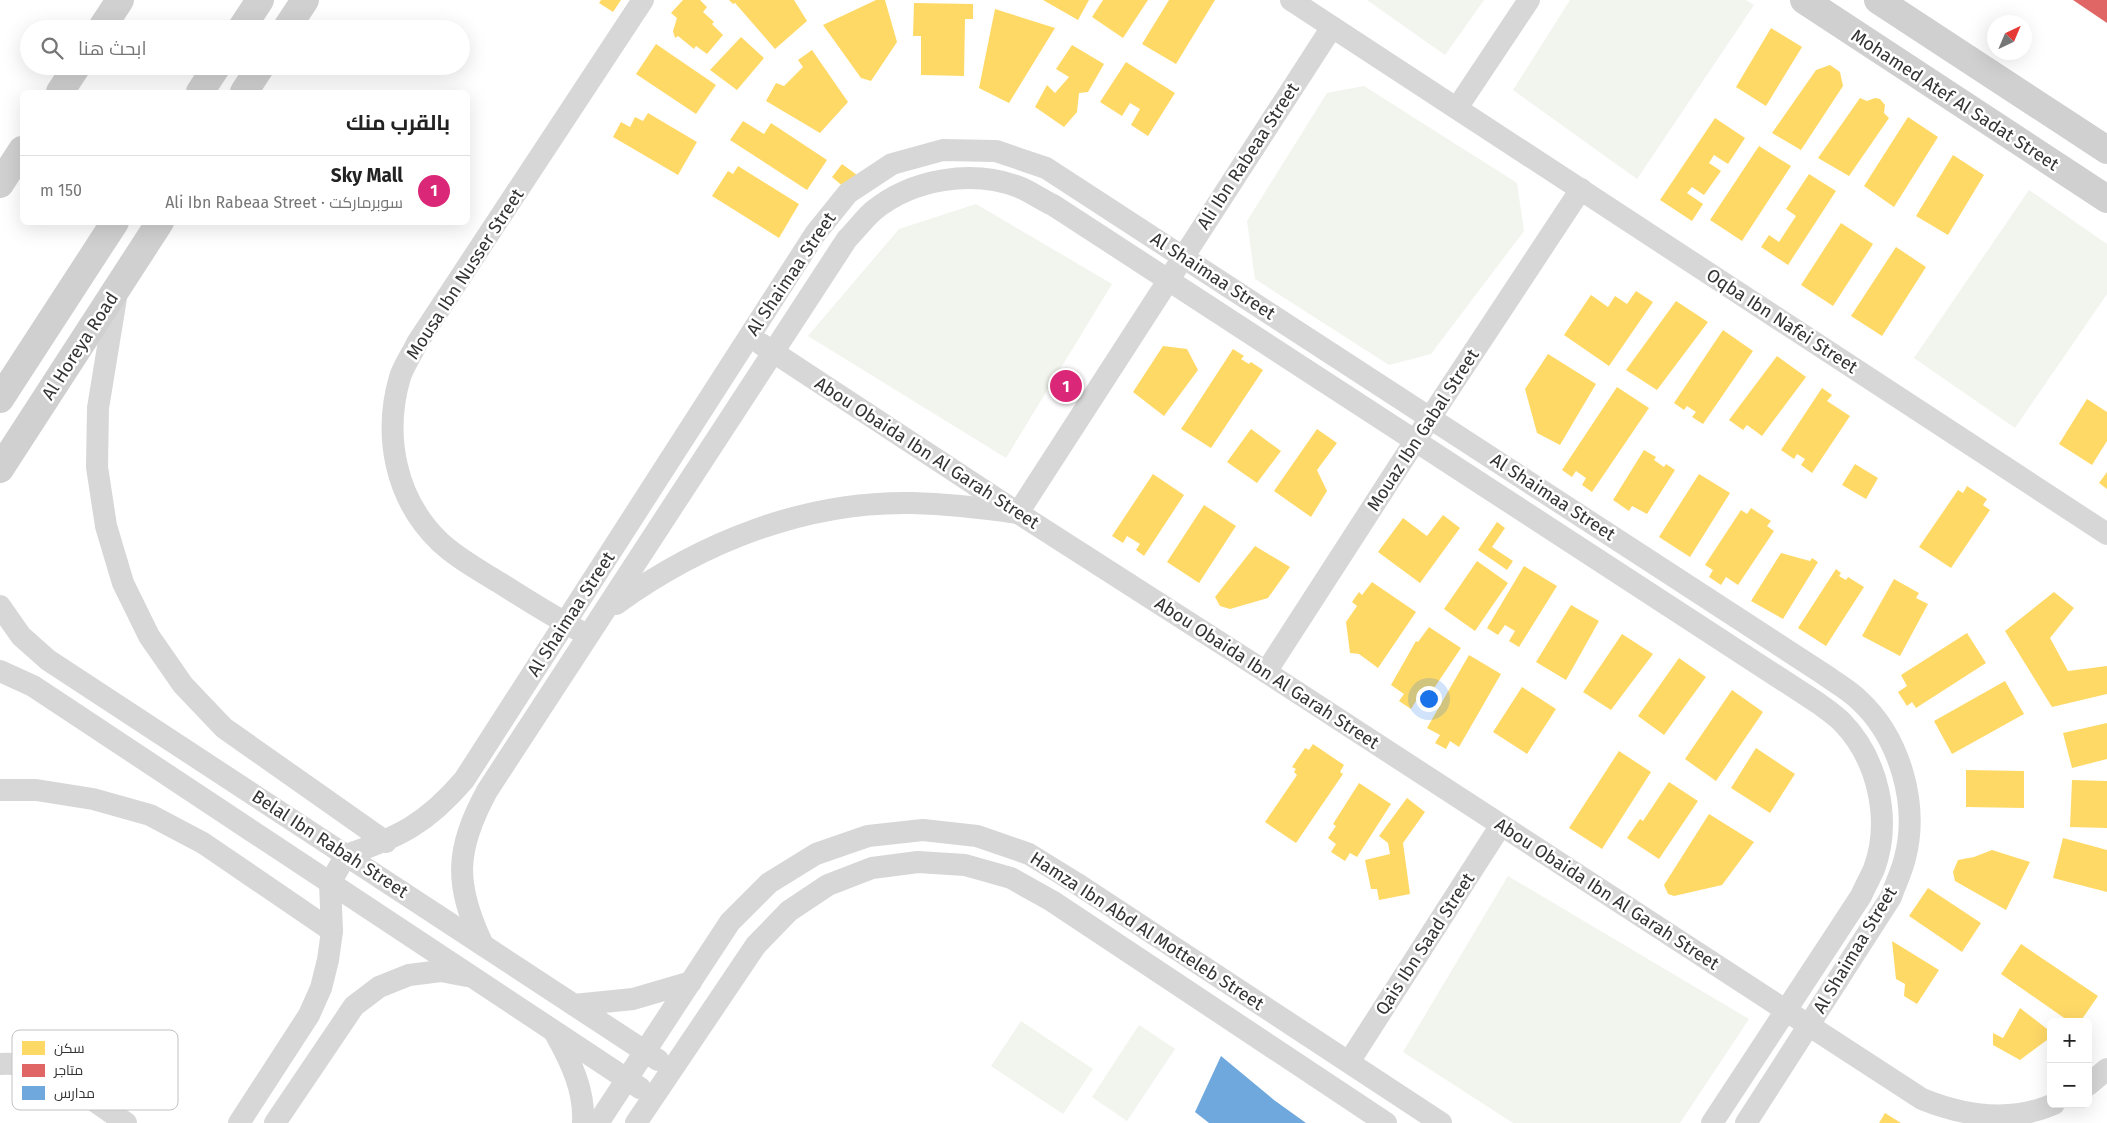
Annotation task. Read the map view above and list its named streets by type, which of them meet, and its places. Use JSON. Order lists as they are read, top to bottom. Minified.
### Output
{"streets":{"street":["Mohamed Atef Al Sadat Street","Ali Ibn Rabeaa Street","Mousa Ibn Nusser Street","Al Shaimaa Street","Oqba Ibn Nafei Street","Al Horeya Road","Mouaz Ibn Gabal Street","Abou Obaida Ibn Al Garah Street","Belal Ibn Rabah Street","Hamza Ibn Abd Al Motteleb Street","Qais Ibn Saad Street"]},"crossings":[["Ali Ibn Rabeaa Street","Al Shaimaa Street"],["Ali Ibn Rabeaa Street","Abou Obaida Ibn Al Garah Street"],["Mousa Ibn Nusser Street","Al Shaimaa Street"],["Al Shaimaa Street","Mouaz Ibn Gabal Street"],["Al Shaimaa Street","Abou Obaida Ibn Al Garah Street"],["Al Shaimaa Street","Belal Ibn Rabah Street"],["Oqba Ibn Nafei Street","Mouaz Ibn Gabal Street"],["Mouaz Ibn Gabal Street","Abou Obaida Ibn Al Garah Street"],["Abou Obaida Ibn Al Garah Street","Qais Ibn Saad Street"],["Belal Ibn Rabah Street","Hamza Ibn Abd Al Motteleb Street"],["Hamza Ibn Abd Al Motteleb Street","Qais Ibn Saad Street"]],"legend":["سكن","متاجر","مدارس"],"north":"top right","page":{"search":"ابحث هنا","heading":"بالقرب منك","list":[{"mark":"1","name":"Sky Mall","note":"سوبرماركت · Ali Ibn Rabeaa Street","value":"150 m"}],"pins":"1","map_buttons":["+","−"]}}
